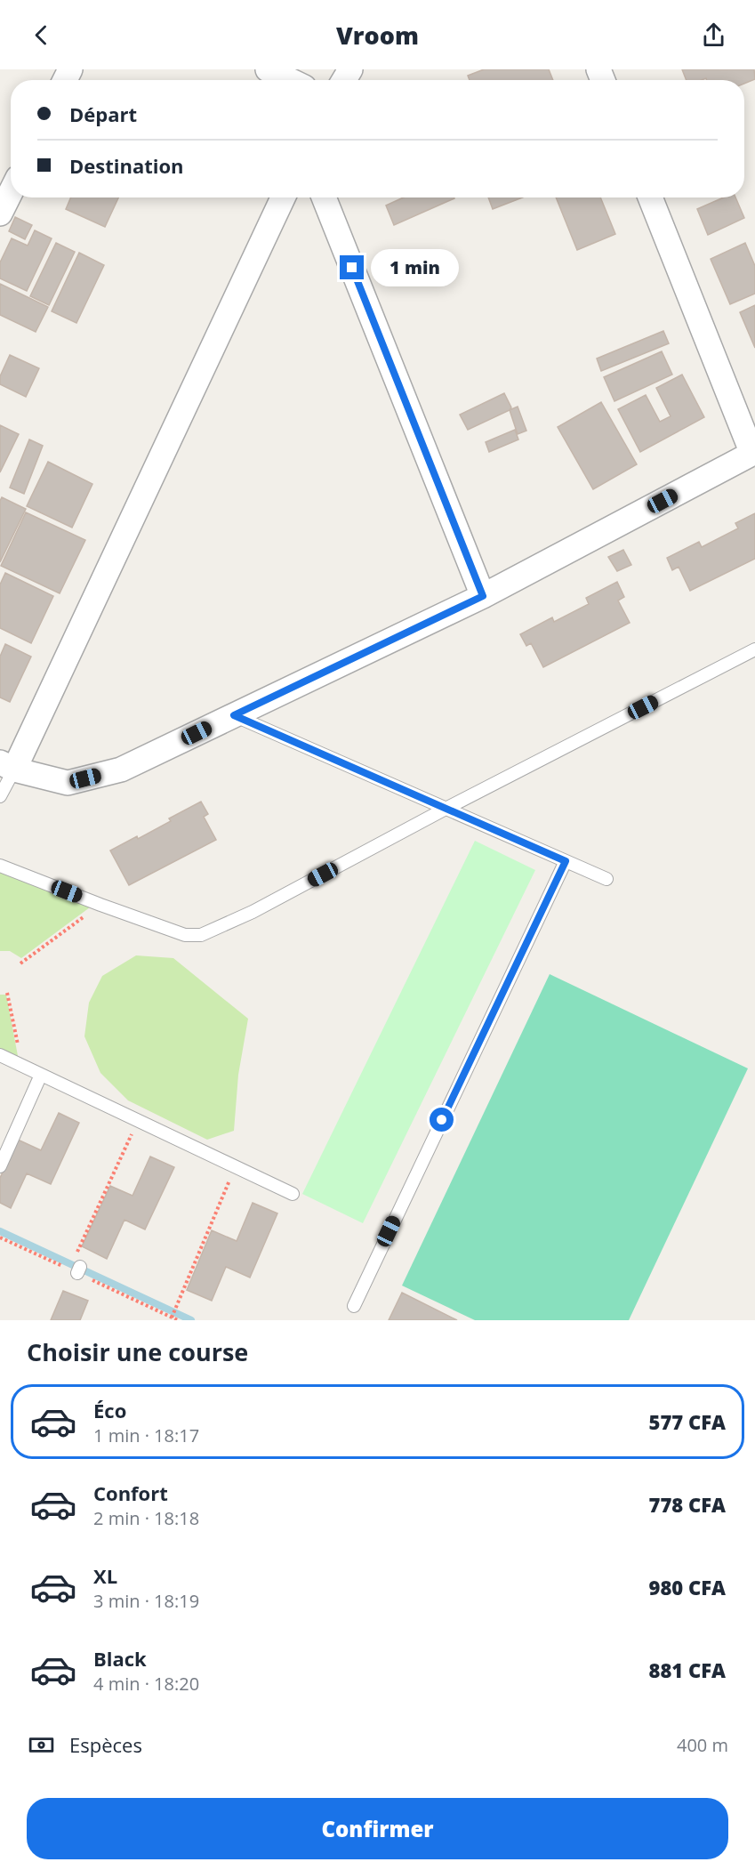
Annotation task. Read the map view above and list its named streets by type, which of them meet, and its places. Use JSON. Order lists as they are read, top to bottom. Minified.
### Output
{"page":{"header":"Vroom","banner":["Départ","Destination"],"bubble":"1 min","heading":"Choisir une course","list":[{"name":"Éco","note":"1 min · 18:17","value":"577 CFA"},{"name":"Confort","note":"2 min · 18:18","value":"778 CFA"},{"name":"XL","note":"3 min · 18:19","value":"980 CFA"},{"name":"Black","note":"4 min · 18:20","value":"881 CFA"}],"pay":["Espèces","400 m"],"buttons":"Confirmer"}}
